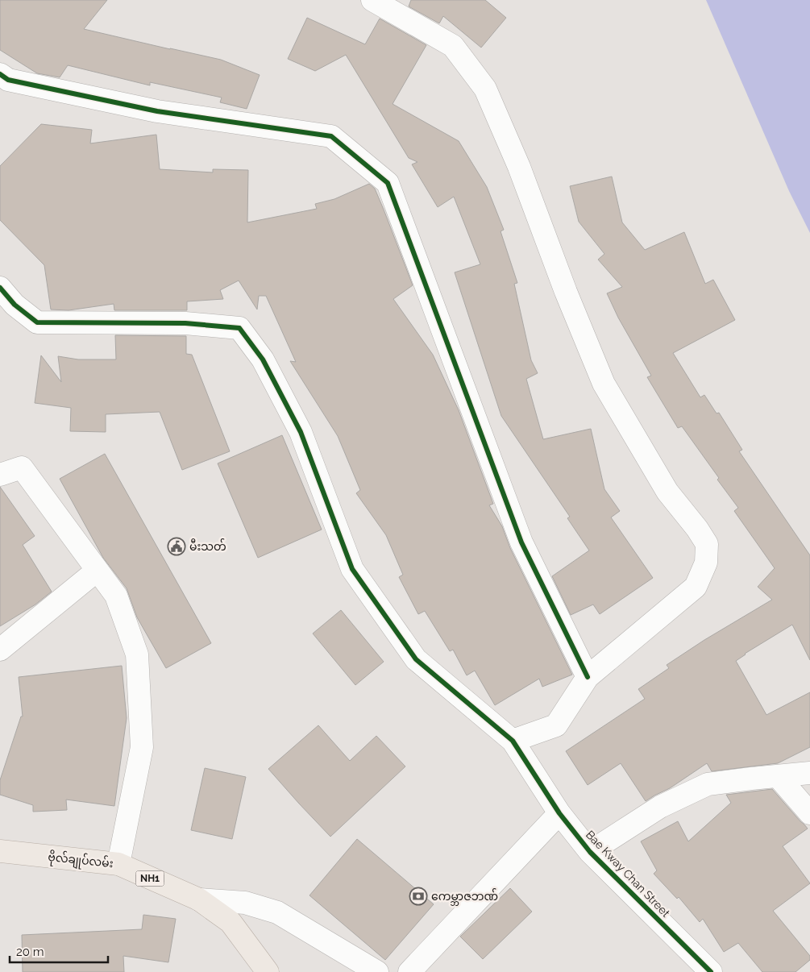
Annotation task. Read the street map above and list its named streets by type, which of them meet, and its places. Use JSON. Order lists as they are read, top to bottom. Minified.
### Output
{"streets":{"highway":["ဗိုလ်ချုပ်လမ်း","NH1"],"street":["Bae Kway Chan Street"]},"places":{"public building":["မီးသတ်"],"bank":["ကေမ္ဘာဇဘဏ်"]},"scale_bar":"20 m"}
